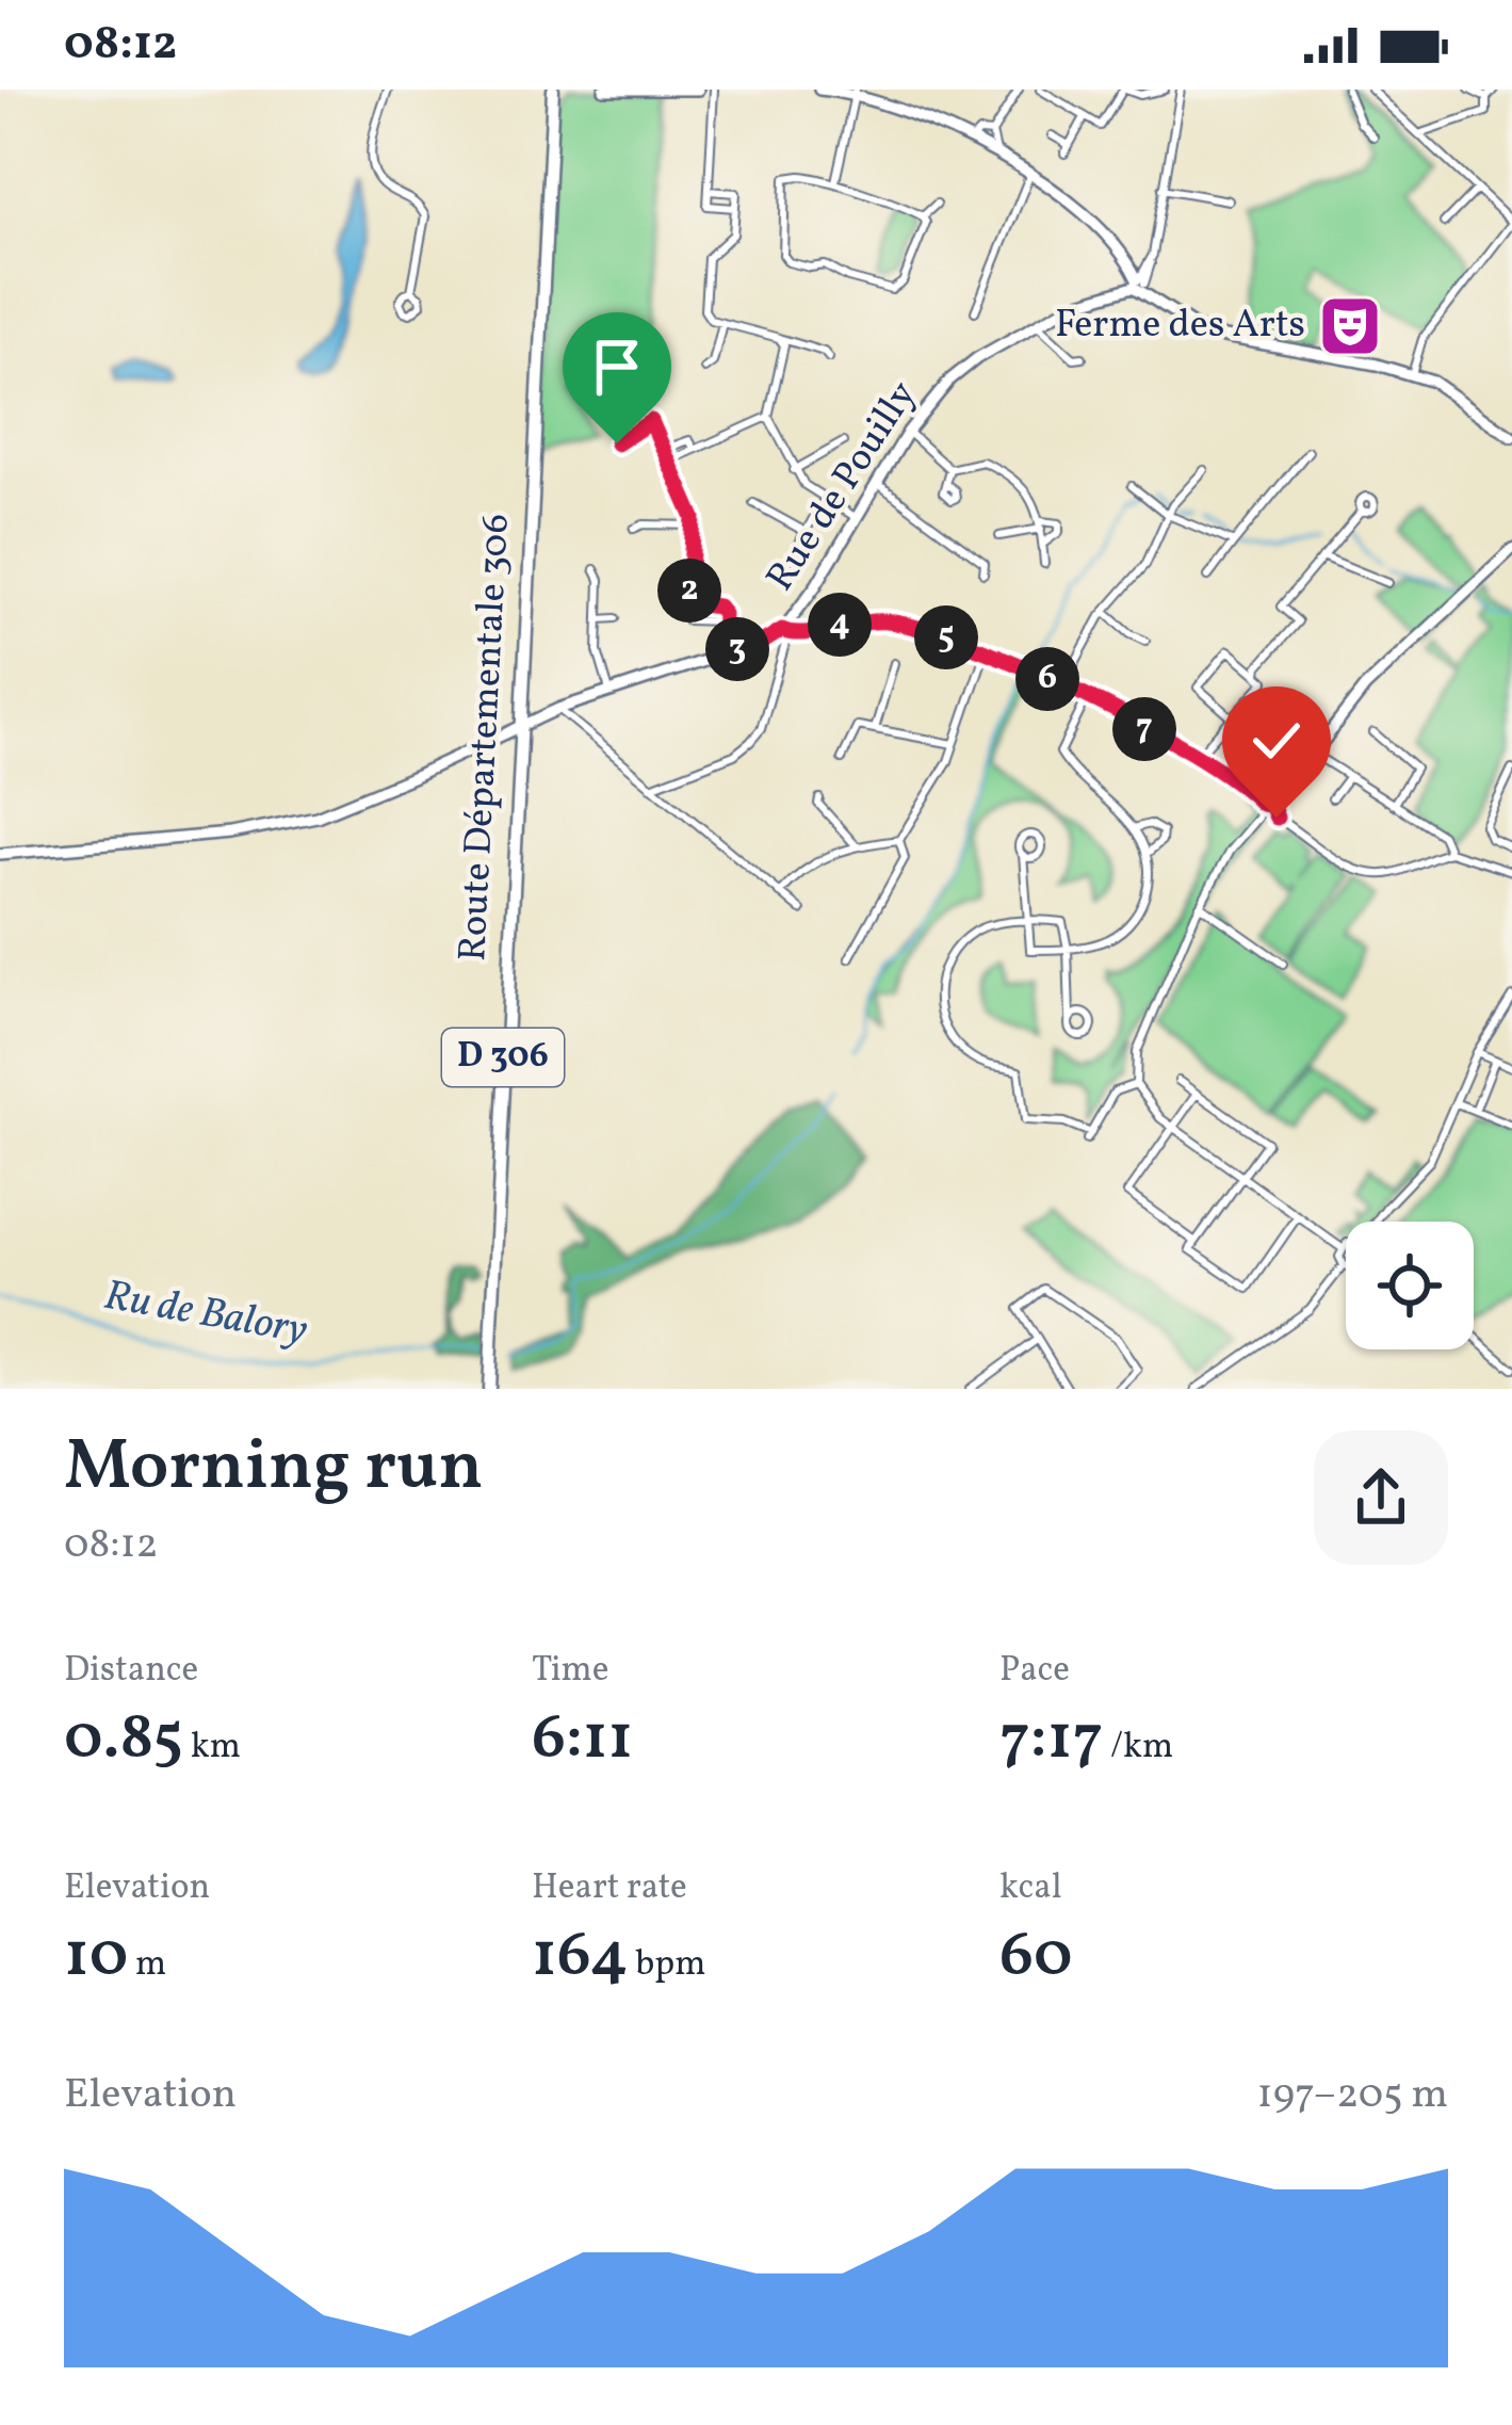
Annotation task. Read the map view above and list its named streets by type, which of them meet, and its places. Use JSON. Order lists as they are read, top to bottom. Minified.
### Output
{"streets":{"main road":["Route Départementale 306","D 306"],"street":["Rue de Pouilly"]},"crossings":[["Rue de Pouilly","Route Départementale 306"]],"water":["Ru de Balory"],"places":{"theatre":["Ferme des Arts"]},"page":{"status":"08:12","pins":["2","4","5","3","6","7"],"heading":["Morning run","08:12"],"stats":[["Distance","0.85 km"],["Time","6:11"],["Pace","7:17 /km"],["Elevation","10 m"],["Heart rate","164 bpm"],["kcal","60"]],"chart":["Elevation","197–205 m"]}}
